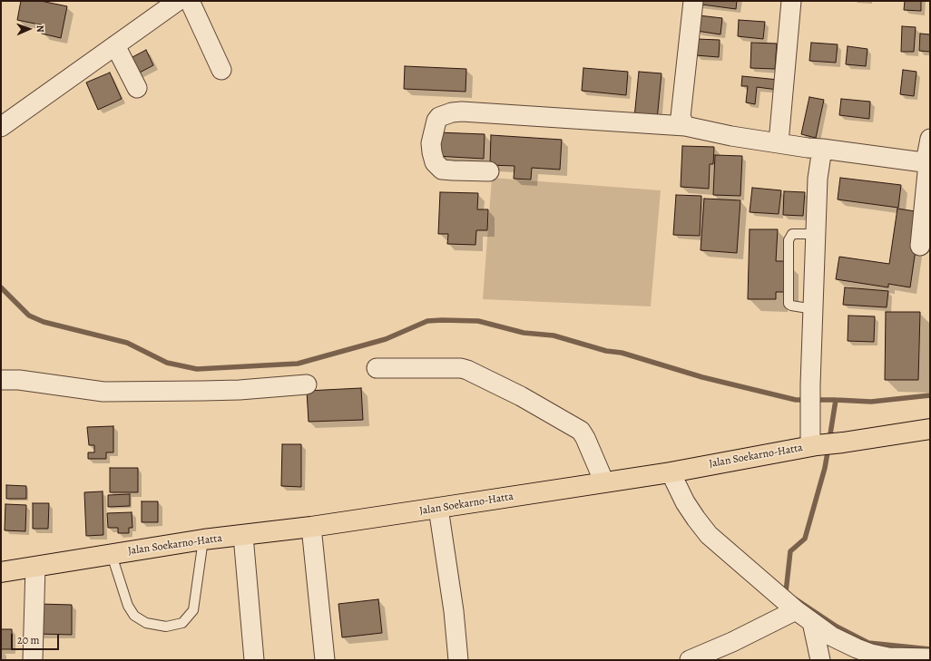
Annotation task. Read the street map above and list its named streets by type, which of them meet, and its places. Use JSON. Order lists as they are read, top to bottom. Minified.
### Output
{"streets":{"main road":["Jalan Soekarno-Hatta"]},"scale_bar":"20 m","north":"right"}
